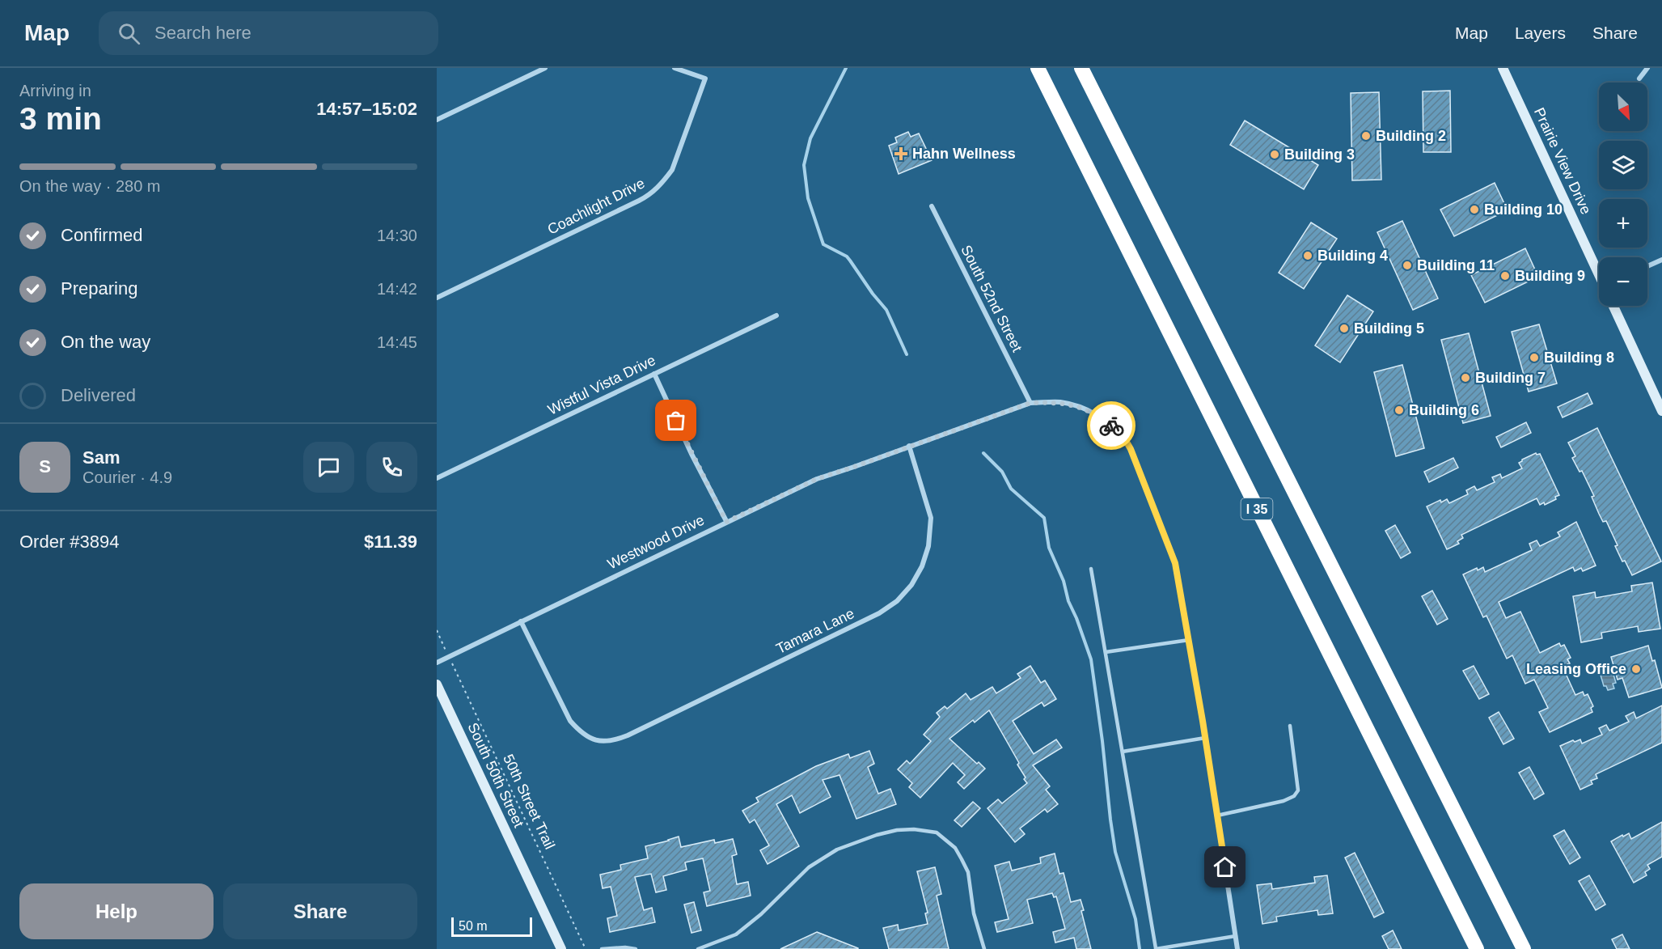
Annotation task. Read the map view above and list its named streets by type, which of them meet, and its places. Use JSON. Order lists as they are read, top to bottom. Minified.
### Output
{"streets":{"highway":["I 35"],"street":["Prairie View Drive","Coachlight Drive","South 52nd Street","Wistful Vista Drive","Westwood Drive","Tamara Lane","South 50th Street"],"path":["50th Street Trail"]},"crossings":[["South 52nd Street","Westwood Drive"],["Westwood Drive","Tamara Lane"]],"places":{"other":["Building 2","Building 3","Building 10","Building 4","Building 11","Building 9","Building 5","Building 8","Building 7","Building 6","Leasing Office"],"health":["Hahn Wellness"]},"scale_bar":"50 m","north":"bottom right","page":{"header":"Map","search":"Search here","nav":["Map","Layers","Share"],"heading":["3 min","Arriving in","14:57–15:02"],"panel":["Sam","Courier · 4.9","Order #3894","$11.39"],"map_buttons":["+","−"],"bar":"On the way · 280 m","list":[["Confirmed","14:30"],["Preparing","14:42"],["On the way","14:45"],"Delivered"],"round":"S","buttons":["Help","Share"],"scale":"50 m"}}
